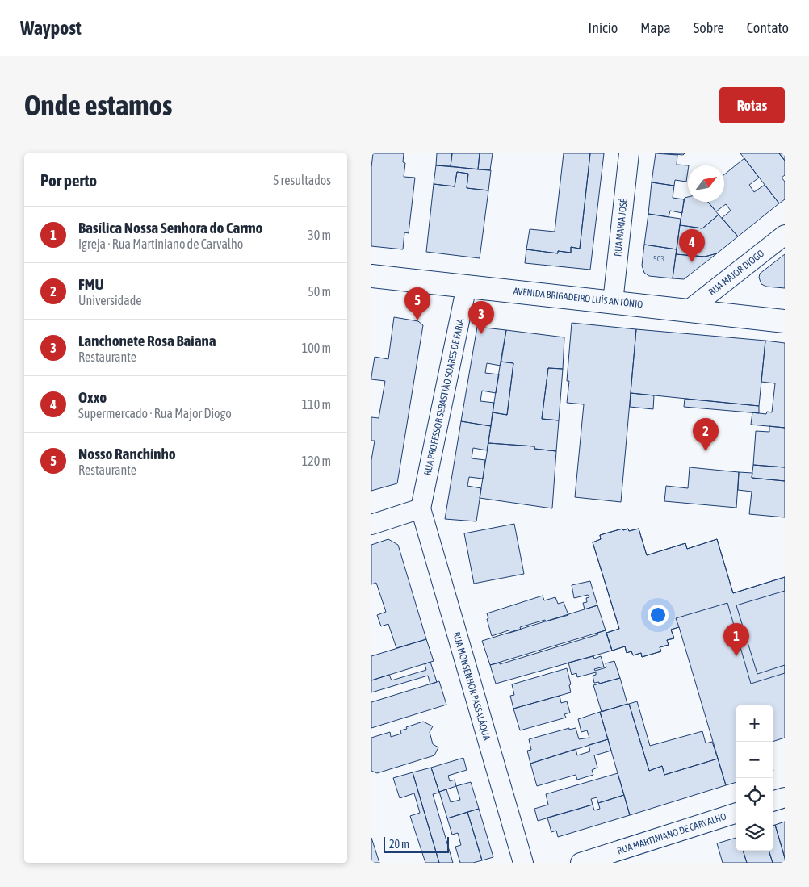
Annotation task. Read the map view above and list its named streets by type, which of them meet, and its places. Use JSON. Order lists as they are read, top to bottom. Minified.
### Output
{"streets":{"main road":["AVENIDA BRIGADEIRO LUÍS ANTÔNIO"],"street":["RUA MARIA JOSÉ","RUA MAJOR DIOGO","RUA PROFESSOR SEBASTIÃO SOARES DE FARIA","RUA MONSENHOR PASSALÁQUA","RUA MARTINIANO DE CARVALHO"]},"crossings":[["RUA MARIA JOSÉ","AVENIDA BRIGADEIRO LUÍS ANTÔNIO"],["RUA MAJOR DIOGO","AVENIDA BRIGADEIRO LUÍS ANTÔNIO"],["AVENIDA BRIGADEIRO LUÍS ANTÔNIO","RUA PROFESSOR SEBASTIÃO SOARES DE FARIA"],["RUA PROFESSOR SEBASTIÃO SOARES DE FARIA","RUA MONSENHOR PASSALÁQUA"]],"house_numbers":["503"],"scale_bar":"20 m","north":"top right","page":{"header":"Waypost","nav":["Início","Mapa","Sobre","Contato"],"buttons":"Rotas","title":"Onde estamos","heading":["Por perto","5 resultados"],"list":[{"mark":"1","name":"Basílica Nossa Senhora do Carmo","note":"Igreja · Rua Martiniano de Carvalho","value":"30 m"},{"mark":"2","name":"FMU","note":"Universidade","value":"50 m"},{"mark":"3","name":"Lanchonete Rosa Baiana","note":"Restaurante","value":"100 m"},{"mark":"4","name":"Oxxo","note":"Supermercado · Rua Major Diogo","value":"110 m"},{"mark":"5","name":"Nosso Ranchinho","note":"Restaurante","value":"120 m"}],"pins":["4","5","3","2","1"],"map_buttons":["+","−"],"scale":"20 m"}}
